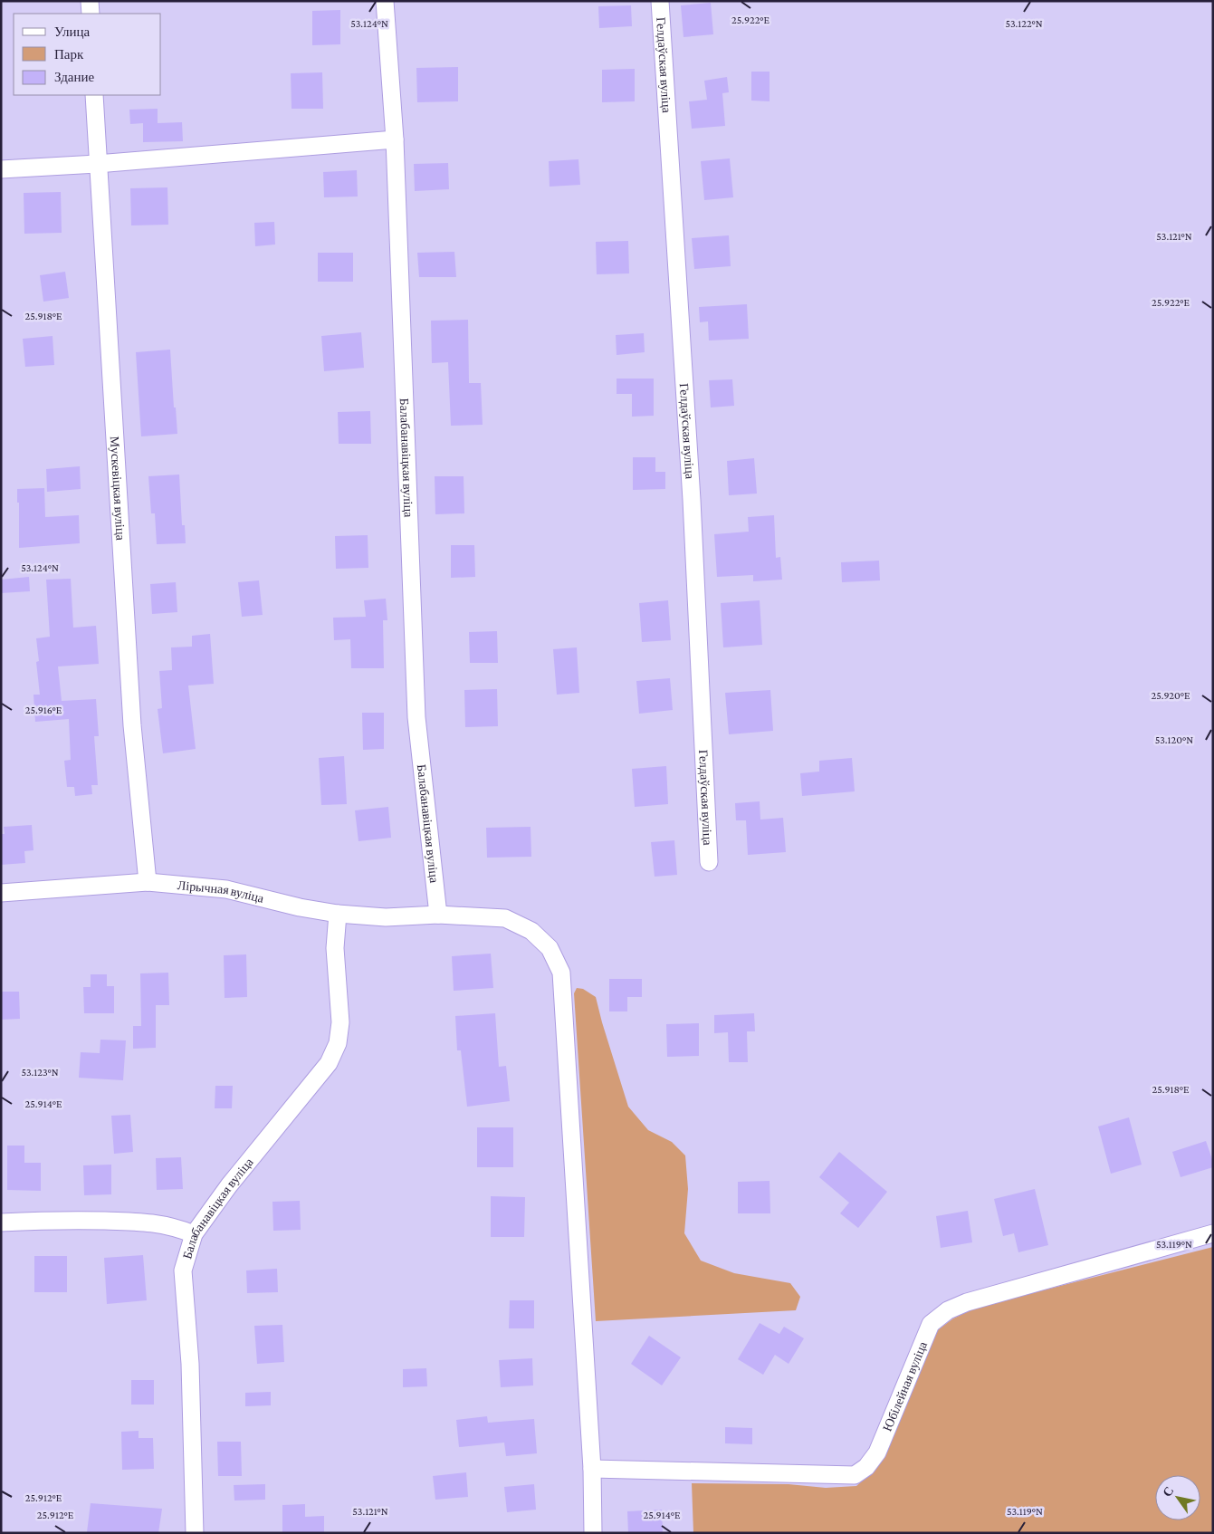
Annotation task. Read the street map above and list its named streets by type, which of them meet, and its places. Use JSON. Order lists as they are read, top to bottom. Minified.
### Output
{"streets":{"street":["Гелдаўская вуліца","Балабанавіцкая вуліца","Мускевіцкая вуліца","Лірычная вуліца","Юбілейная вуліца"]},"crossings":[["Балабанавіцкая вуліца","Лірычная вуліца"],["Мускевіцкая вуліца","Лірычная вуліца"],["Лірычная вуліца","Юбілейная вуліца"]],"legend":["Улица","Парк","Здание"],"north":"top left","coordinates":["25.922°E","53.124°N","53.122°N","53.121°N","25.918°E","25.920°E","25.916°E","53.120°N","53.123°N","25.914°E","53.119°N","25.912°E"]}
